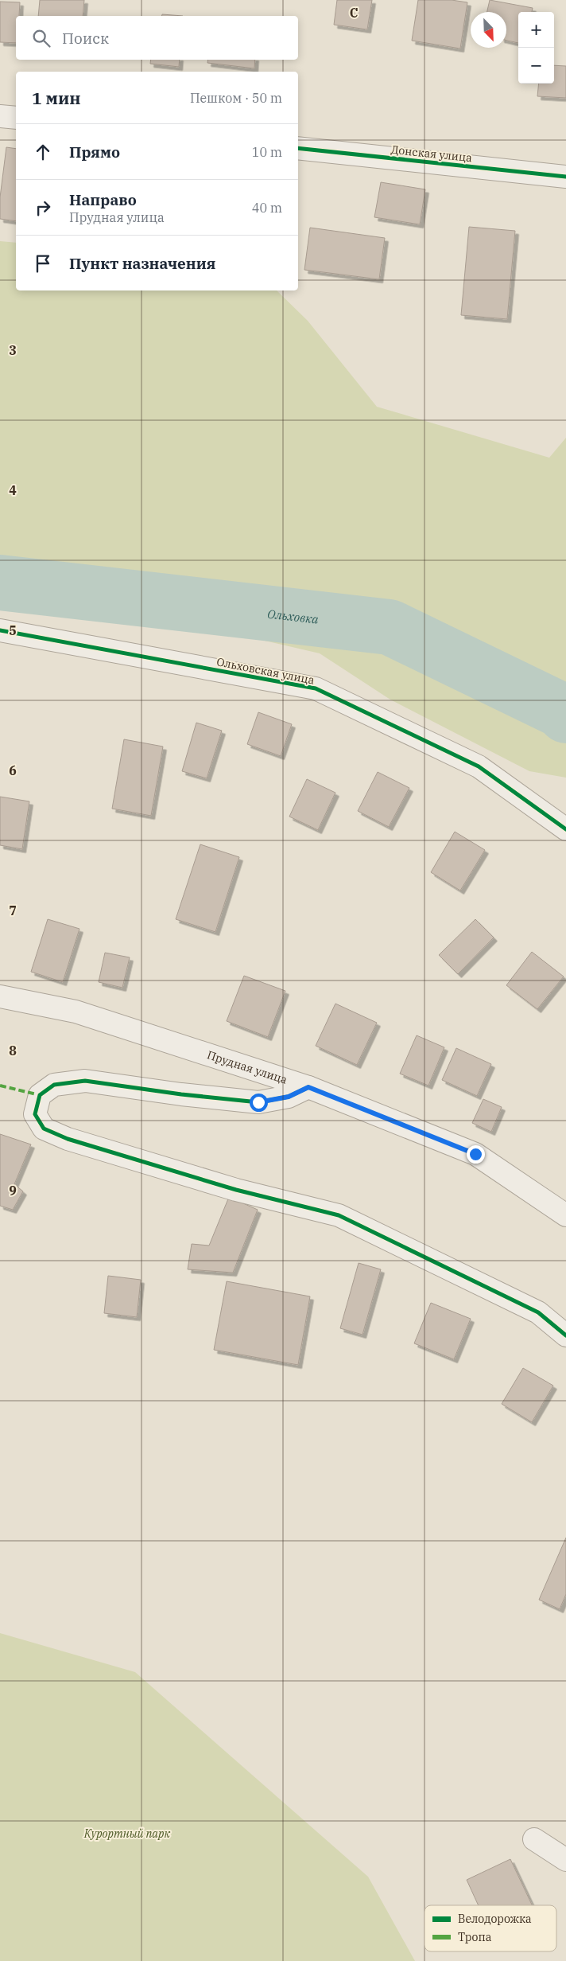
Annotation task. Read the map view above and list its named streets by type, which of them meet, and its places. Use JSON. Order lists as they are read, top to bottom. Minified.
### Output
{"streets":{"street":["Донская улица","Ольховская улица","Прудная улица"]},"water":["Ольховка"],"parks":["Курортный парк"],"legend":["Велодорожка","Тропа"],"north":"bottom right","page":{"map_buttons":["+","−"],"search":"Поиск","heading":["1 мин","Пешком · 50 m"],"list":[["Прямо","10 m"],["Направо","Прудная улица","40 m"],"Пункт назначения"]},"grid":{"columns":["C"],"rows":["3","4","5","6","7","8","9"]}}
